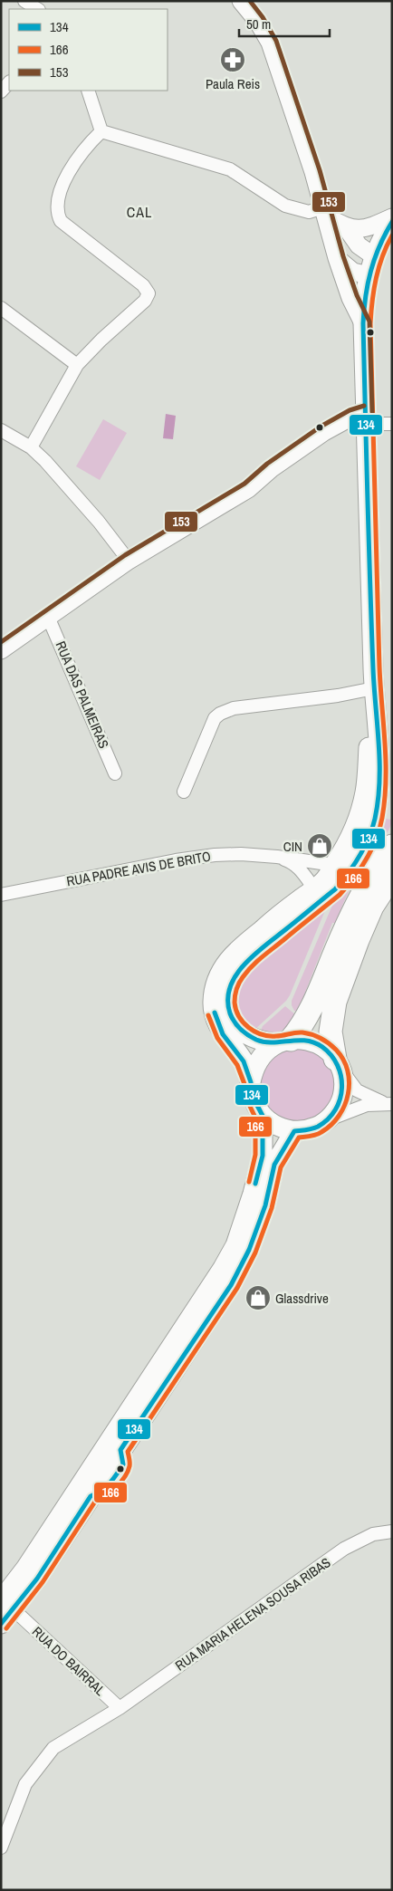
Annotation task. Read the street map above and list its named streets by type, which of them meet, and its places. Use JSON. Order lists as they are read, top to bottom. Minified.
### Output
{"streets":{"street":["RUA DAS PALMEIRAS","RUA PADRE AVIS DE BRITO","RUA MARIA HELENA SOUSA RIBAS","RUA DO BAIRRAL"]},"crossings":[["RUA MARIA HELENA SOUSA RIBAS","RUA DO BAIRRAL"]],"districts":["CAL"],"places":{"pharmacy":["Paula Reis"],"shop":["CIN","Glassdrive"]},"lines":["transit line 153","transit line 134","transit line 166"],"legend":["134","166","153"],"scale_bar":"50 m"}
